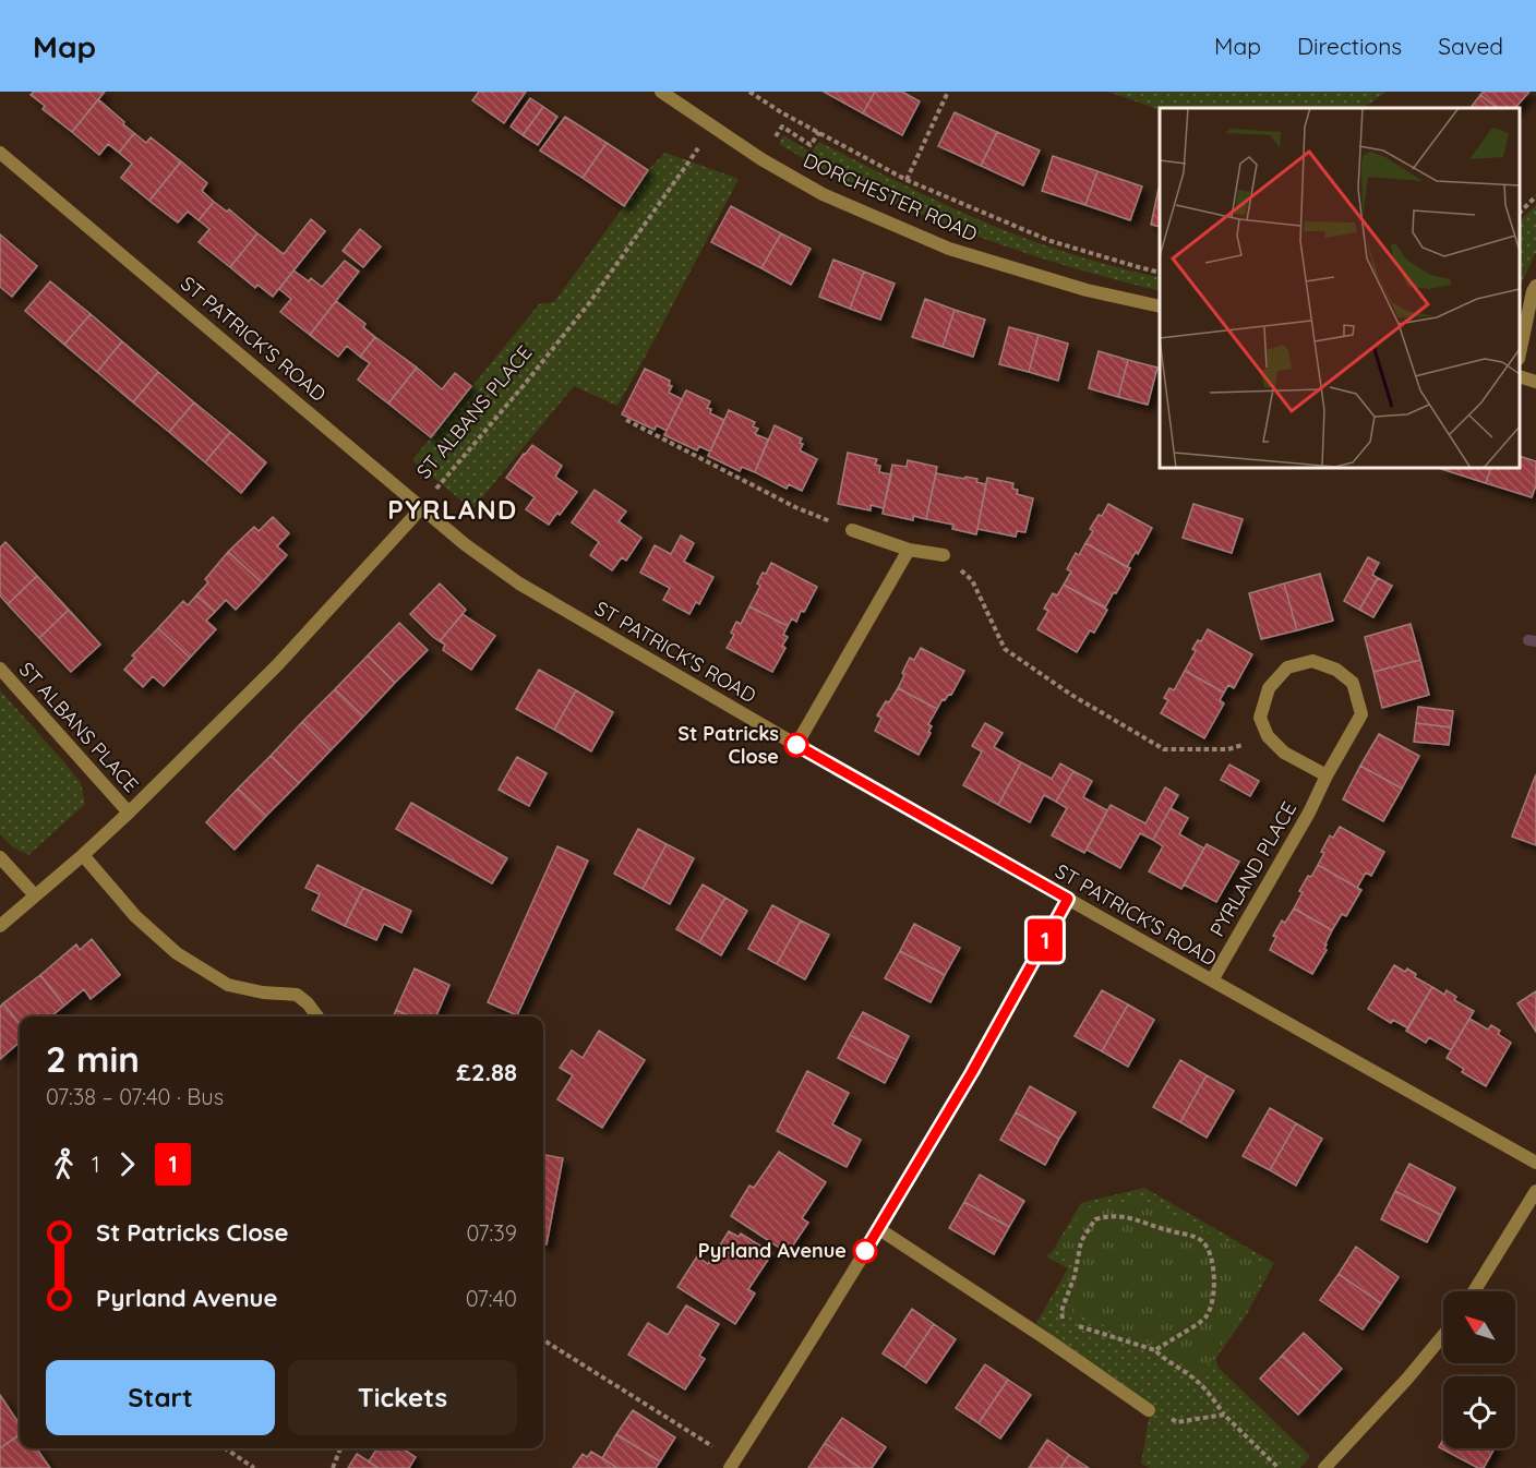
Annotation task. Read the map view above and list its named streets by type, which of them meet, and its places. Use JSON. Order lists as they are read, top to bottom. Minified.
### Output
{"streets":{"street":["DORCHESTER ROAD","ST PATRICK'S ROAD","ST ALBANS PLACE","PYRLAND PLACE"]},"crossings":[["DORCHESTER ROAD","ST ALBANS PLACE"],["ST PATRICK'S ROAD","ST ALBANS PLACE"],["ST PATRICK'S ROAD","PYRLAND PLACE"]],"districts":["PYRLAND"],"places":["St Patricks Close","Pyrland Avenue"],"lines":["bus line 1"],"north":"top left","page":{"header":"Map","nav":["Map","Directions","Saved"],"on_map":"1","heading":["2 min","07:38 – 07:40 · Bus","£2.88"],"legs":["1","1"],"list":[{"name":"St Patricks Close","value":"07:39"},{"name":"Pyrland Avenue","value":"07:40"}],"buttons":["Start","Tickets"]}}
